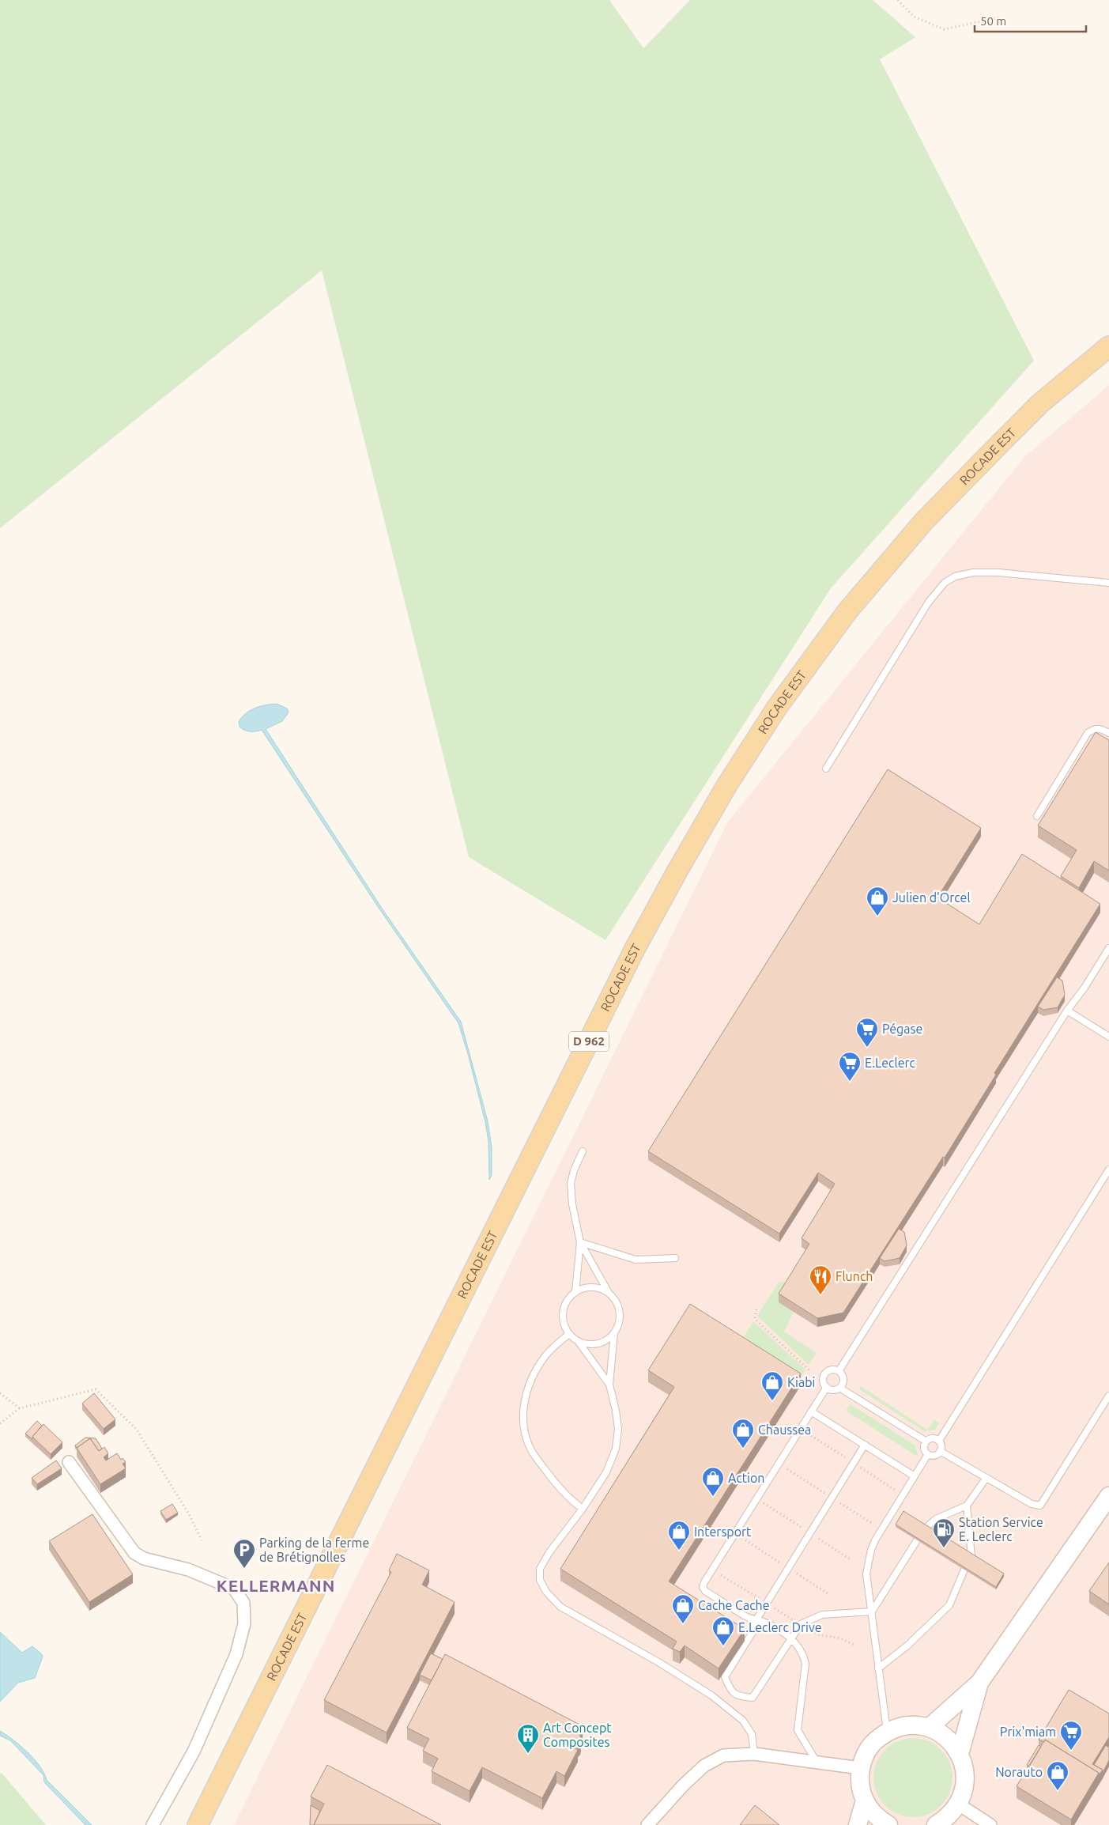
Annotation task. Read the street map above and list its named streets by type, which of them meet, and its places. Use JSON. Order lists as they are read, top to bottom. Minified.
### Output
{"streets":{"main road":["ROCADE EST","D 962"]},"districts":["KELLERMANN"],"places":{"shop":["Julien d'Orcel","Kiabi","Chaussea","Action","Intersport","Cache Cache","E.Leclerc Drive","Norauto"],"supermarket":["Pégase","E.Leclerc","Prix'miam"],"restaurant":["Flunch"],"fuel station":["Station Service E. Leclerc"],"parking":["Parking de la ferme de Brétignolles"],"building":["Art Concept Composites"]},"scale_bar":"50 m"}
